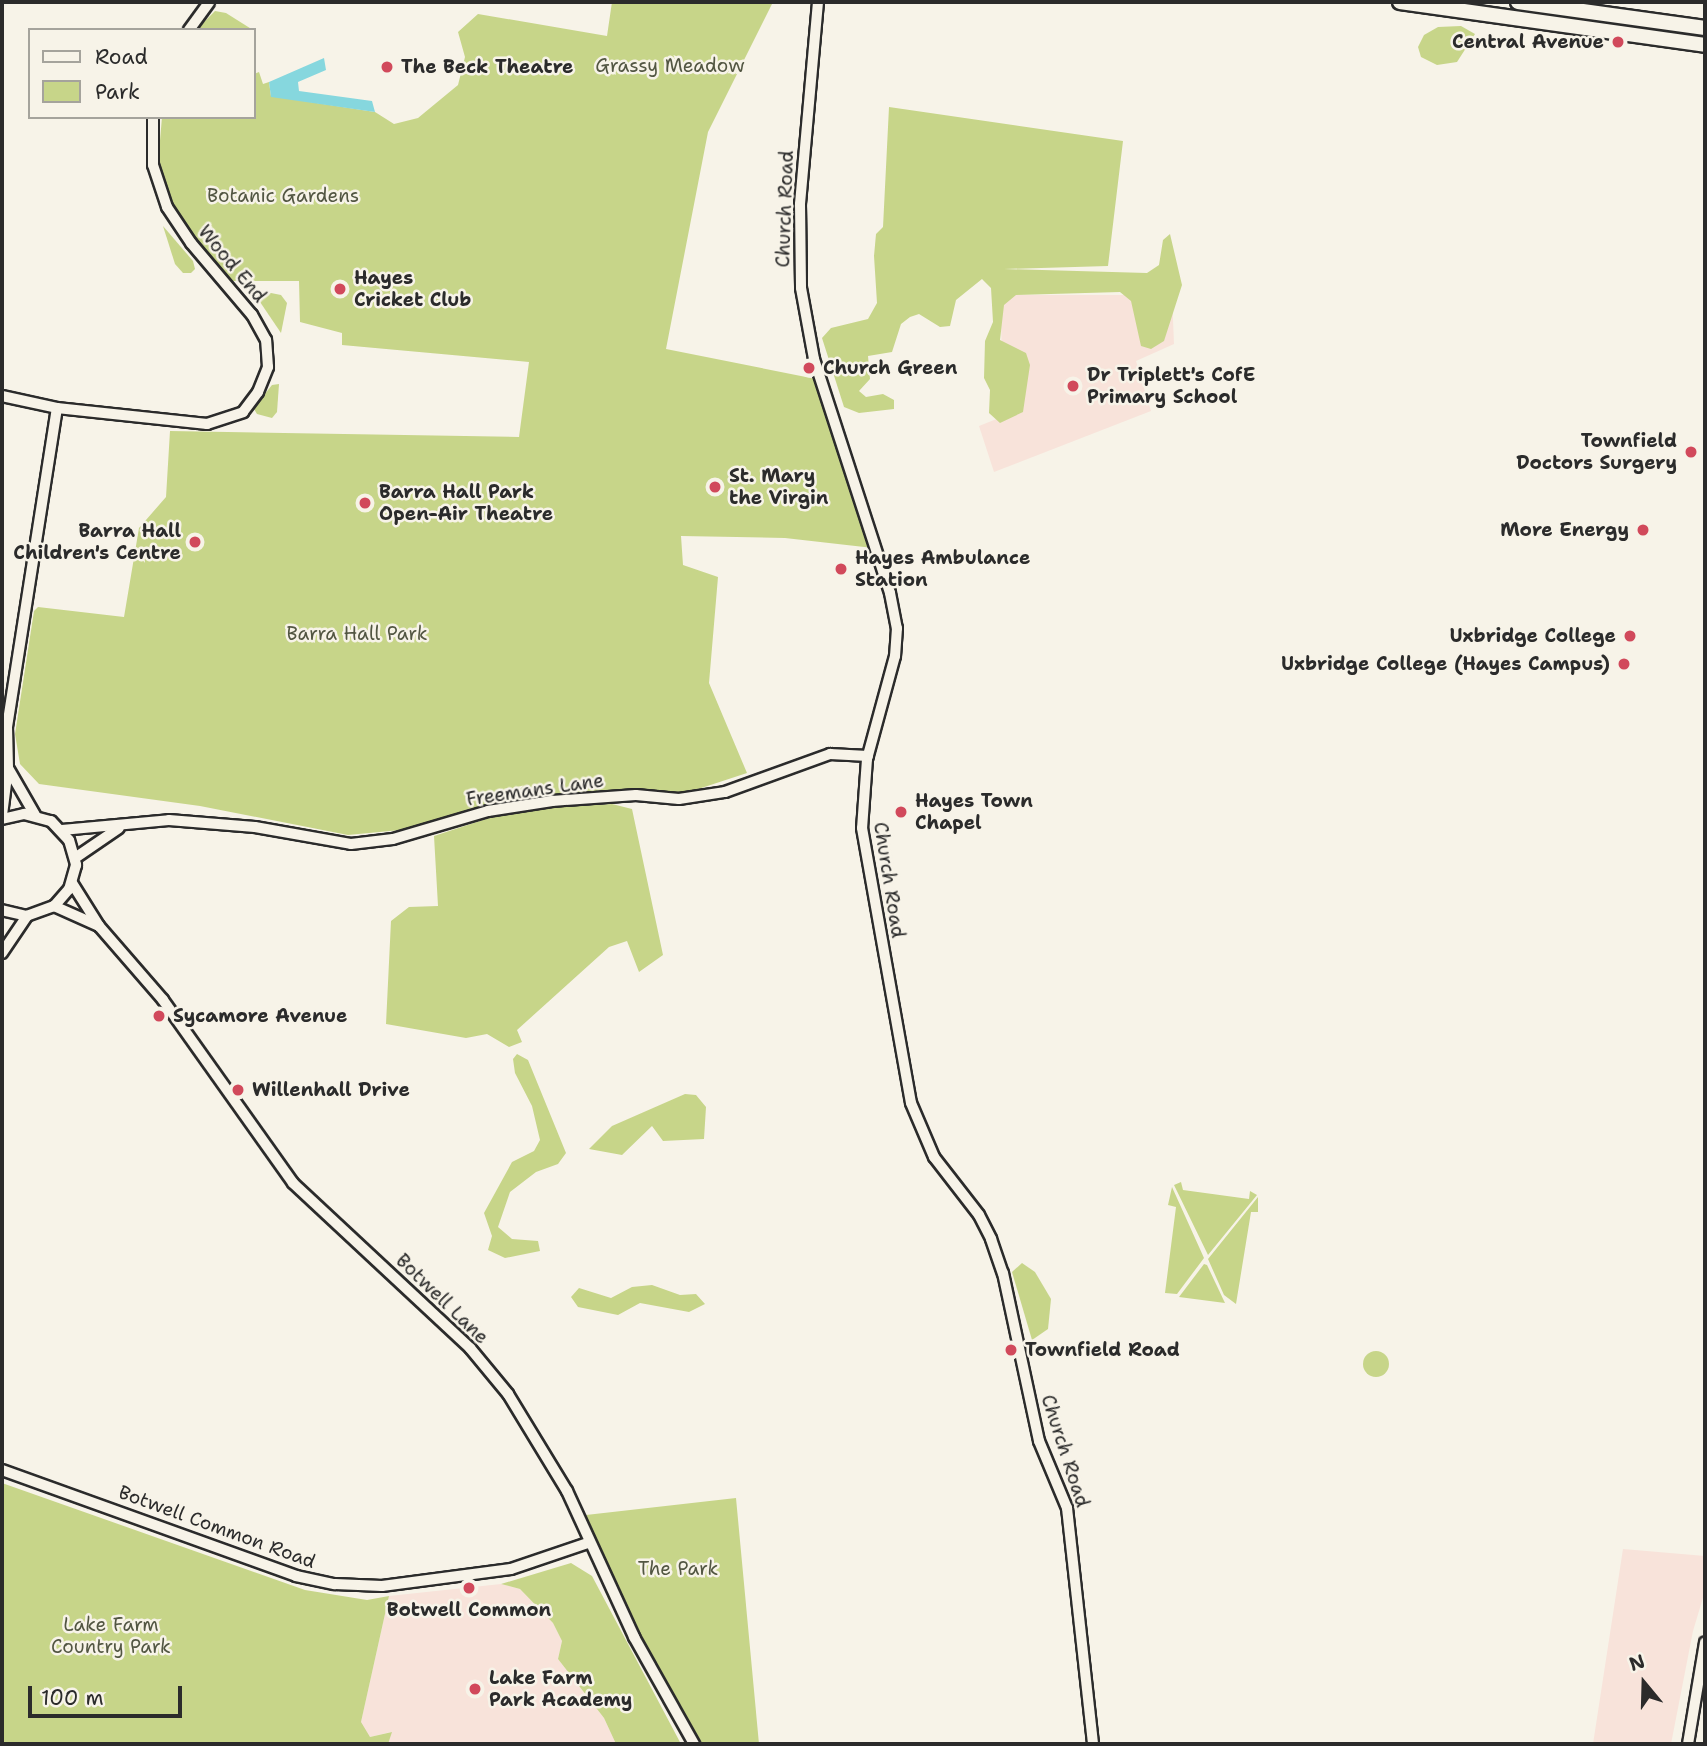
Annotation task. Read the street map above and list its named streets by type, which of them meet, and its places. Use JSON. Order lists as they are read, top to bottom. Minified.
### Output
{"streets":{"street":["Church Road","Wood End","Freemans Lane","Botwell Lane","Botwell Common Road"]},"crossings":[["Church Road","Freemans Lane"],["Botwell Lane","Botwell Common Road"]],"parks":["Grassy Meadow","Botanic Gardens","Barra Hall Park","The Park","Lake Farm Country Park"],"places":["Central Avenue","The Beck Theatre","Hayes Cricket Club","Church Green","Dr Triplett's CofE Primary School","Townfield Doctors Surgery","St. Mary the Virgin","Barra Hall Park Open-Air Theatre","More Energy","Barra Hall Children's Centre","Hayes Ambulance Station","Uxbridge College","Uxbridge College (Hayes Campus)","Hayes Town Chapel","Sycamore Avenue","Willenhall Drive","Townfield Road","Botwell Common","Lake Farm Park Academy"],"legend":["Road","Park"],"scale_bar":"100 m","north":"top"}
